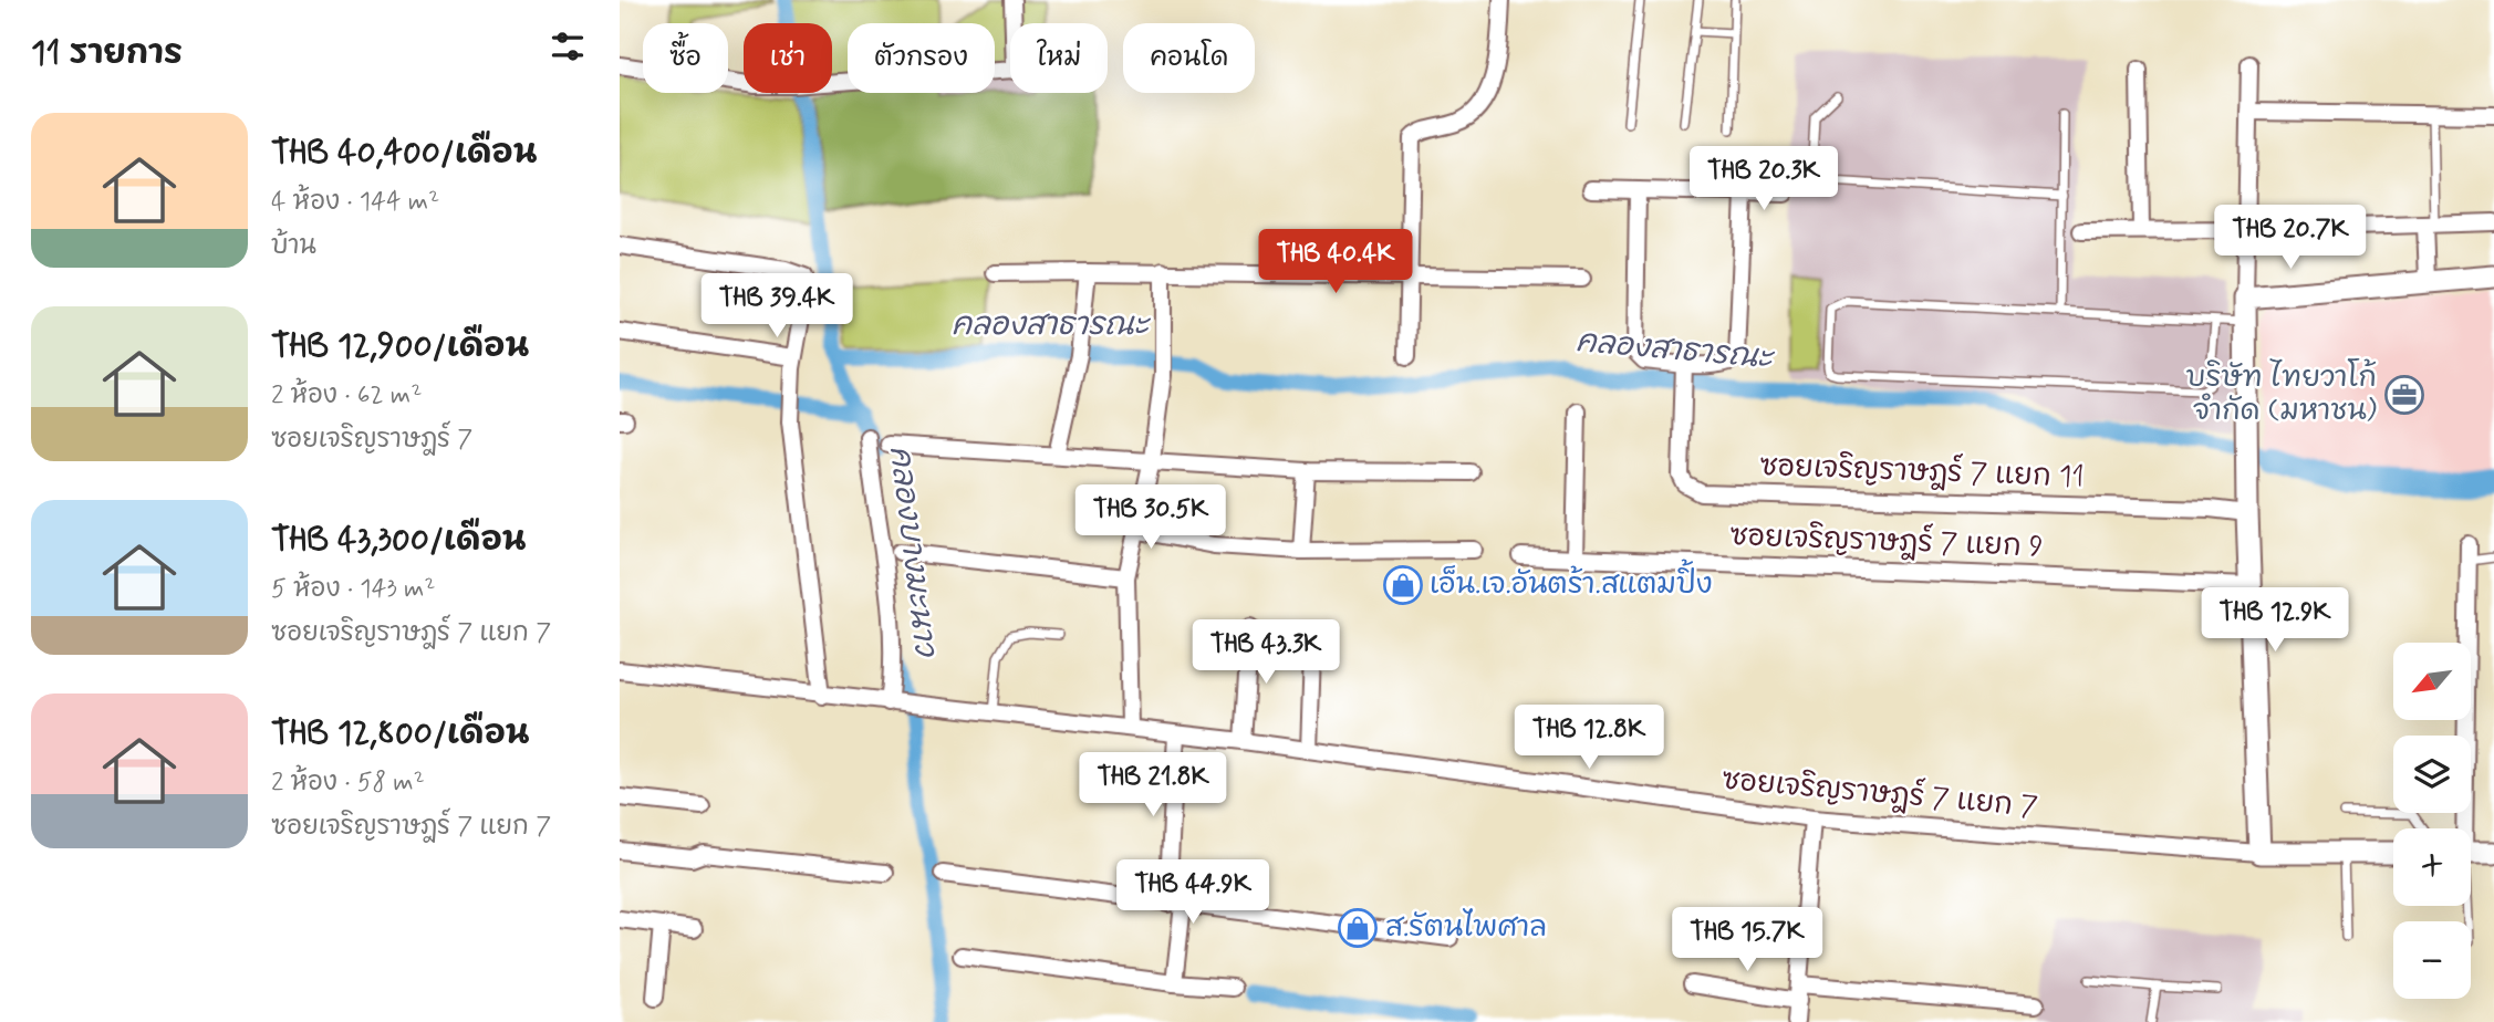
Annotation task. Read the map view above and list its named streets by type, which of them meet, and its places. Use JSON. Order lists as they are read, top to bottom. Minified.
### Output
{"streets":{"street":["ซอยเจริญราษฎร์ 7 แยก 11","ซอยเจริญราษฎร์ 7 แยก 9","ซอยเจริญราษฎร์ 7 แยก 7"]},"water":["คลองสาธารณะ","คลองบางมะนาว"],"places":{"office":["บริษัท ไทยวาโก้ จำกัด (มหาชน)"],"shop":["เอ็น.เจ.อันตร้า.สแตมปิ้ง","ส.รัตนไพศาล"]},"north":"bottom left","page":{"heading":"11 รายการ","chip":["ซื้อ","เช่า","ตัวกรอง","ใหม่","คอนโด"],"list":[{"name":"THB 40,400/เดือน","note":"4 ห้อง · 144 m² · บ้าน"},{"name":"THB 12,900/เดือน","note":"2 ห้อง · 62 m² · ซอยเจริญราษฎร์ 7"},{"name":"THB 43,300/เดือน","note":"5 ห้อง · 143 m² · ซอยเจริญราษฎร์ 7 แยก 7"},{"name":"THB 12,800/เดือน","note":"2 ห้อง · 58 m² · ซอยเจริญราษฎร์ 7 แยก 7"}],"price":["THB 20.3K","THB 20.7K","THB 40.4K","THB 39.4K","THB 30.5K","THB 12.9K","THB 43.3K","THB 12.8K","THB 21.8K","THB 44.9K","THB 15.7K"],"map_buttons":["+","−"]}}
